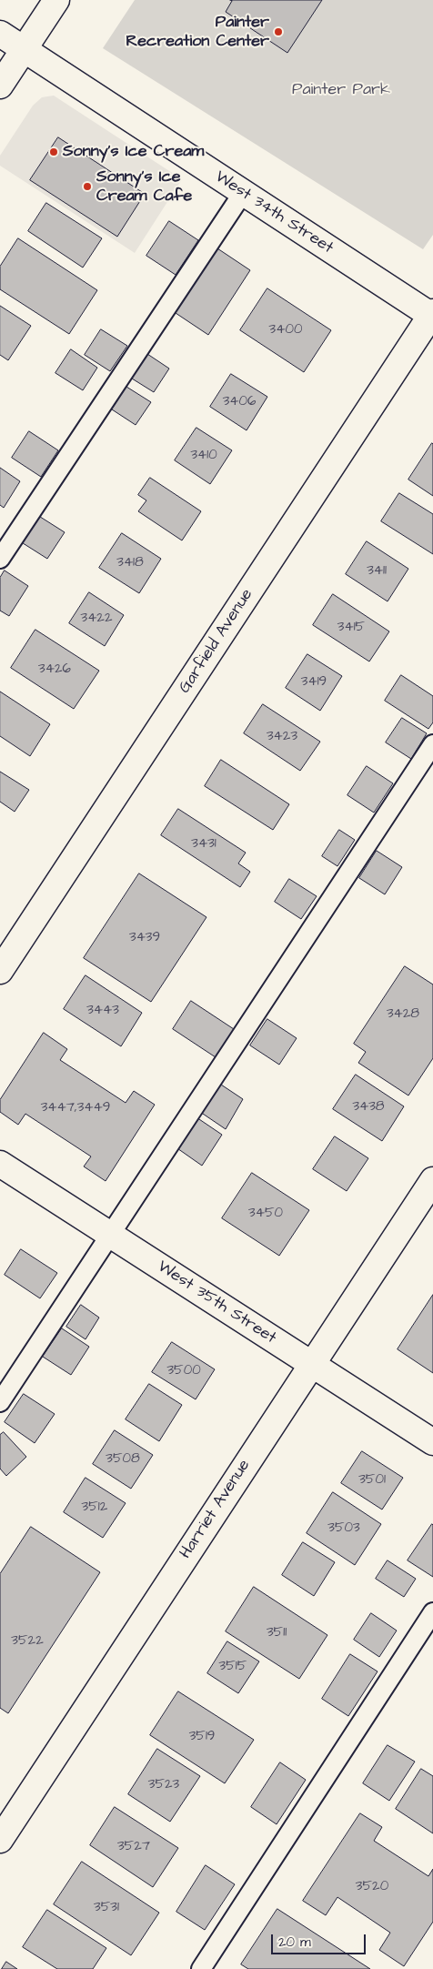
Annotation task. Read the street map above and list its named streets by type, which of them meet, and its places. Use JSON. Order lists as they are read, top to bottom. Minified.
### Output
{"streets":{"street":["West 34th Street","Garfield Avenue","West 35th Street","Harriet Avenue"]},"crossings":[["West 34th Street","Garfield Avenue"],["West 35th Street","Harriet Avenue"]],"parks":["Painter Park"],"places":["Painter Recreation Center","Sonny's Ice Cream","Sonny's Ice Cream Cafe"],"house_numbers":["3400","3406","3410","3418","3411","3422","3415","3426","3419","3423","3431","3439","3443","3428","3438","3447,3449","3450","3500","3508","3501","3512","3503","3511","3522","3515","3519","3523","3527","3520","3531"],"scale_bar":"20 m"}
